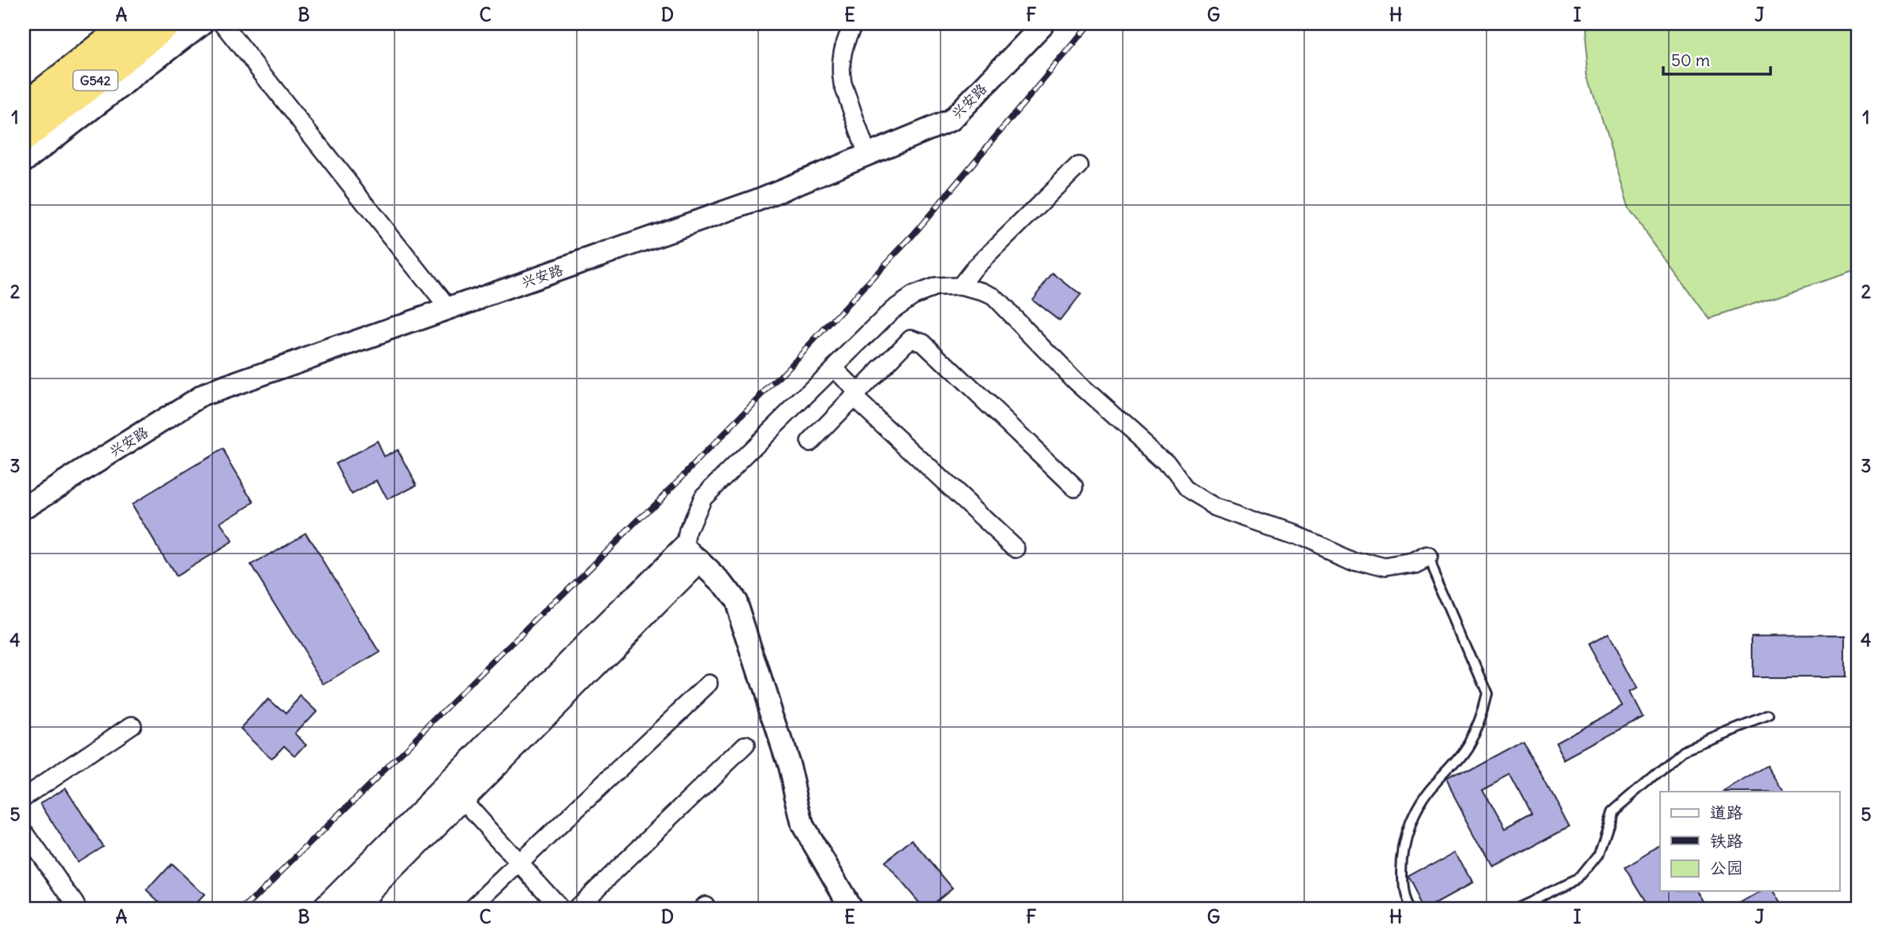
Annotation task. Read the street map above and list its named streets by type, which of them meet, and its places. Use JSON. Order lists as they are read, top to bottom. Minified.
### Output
{"streets":{"highway":["G542"],"street":["兴安路"]},"legend":["道路","铁路","公园"],"scale_bar":"50 m","grid":{"columns":["A","B","C","D","E","F","G","H","I","J"],"rows":["1","2","3","4","5"]}}
